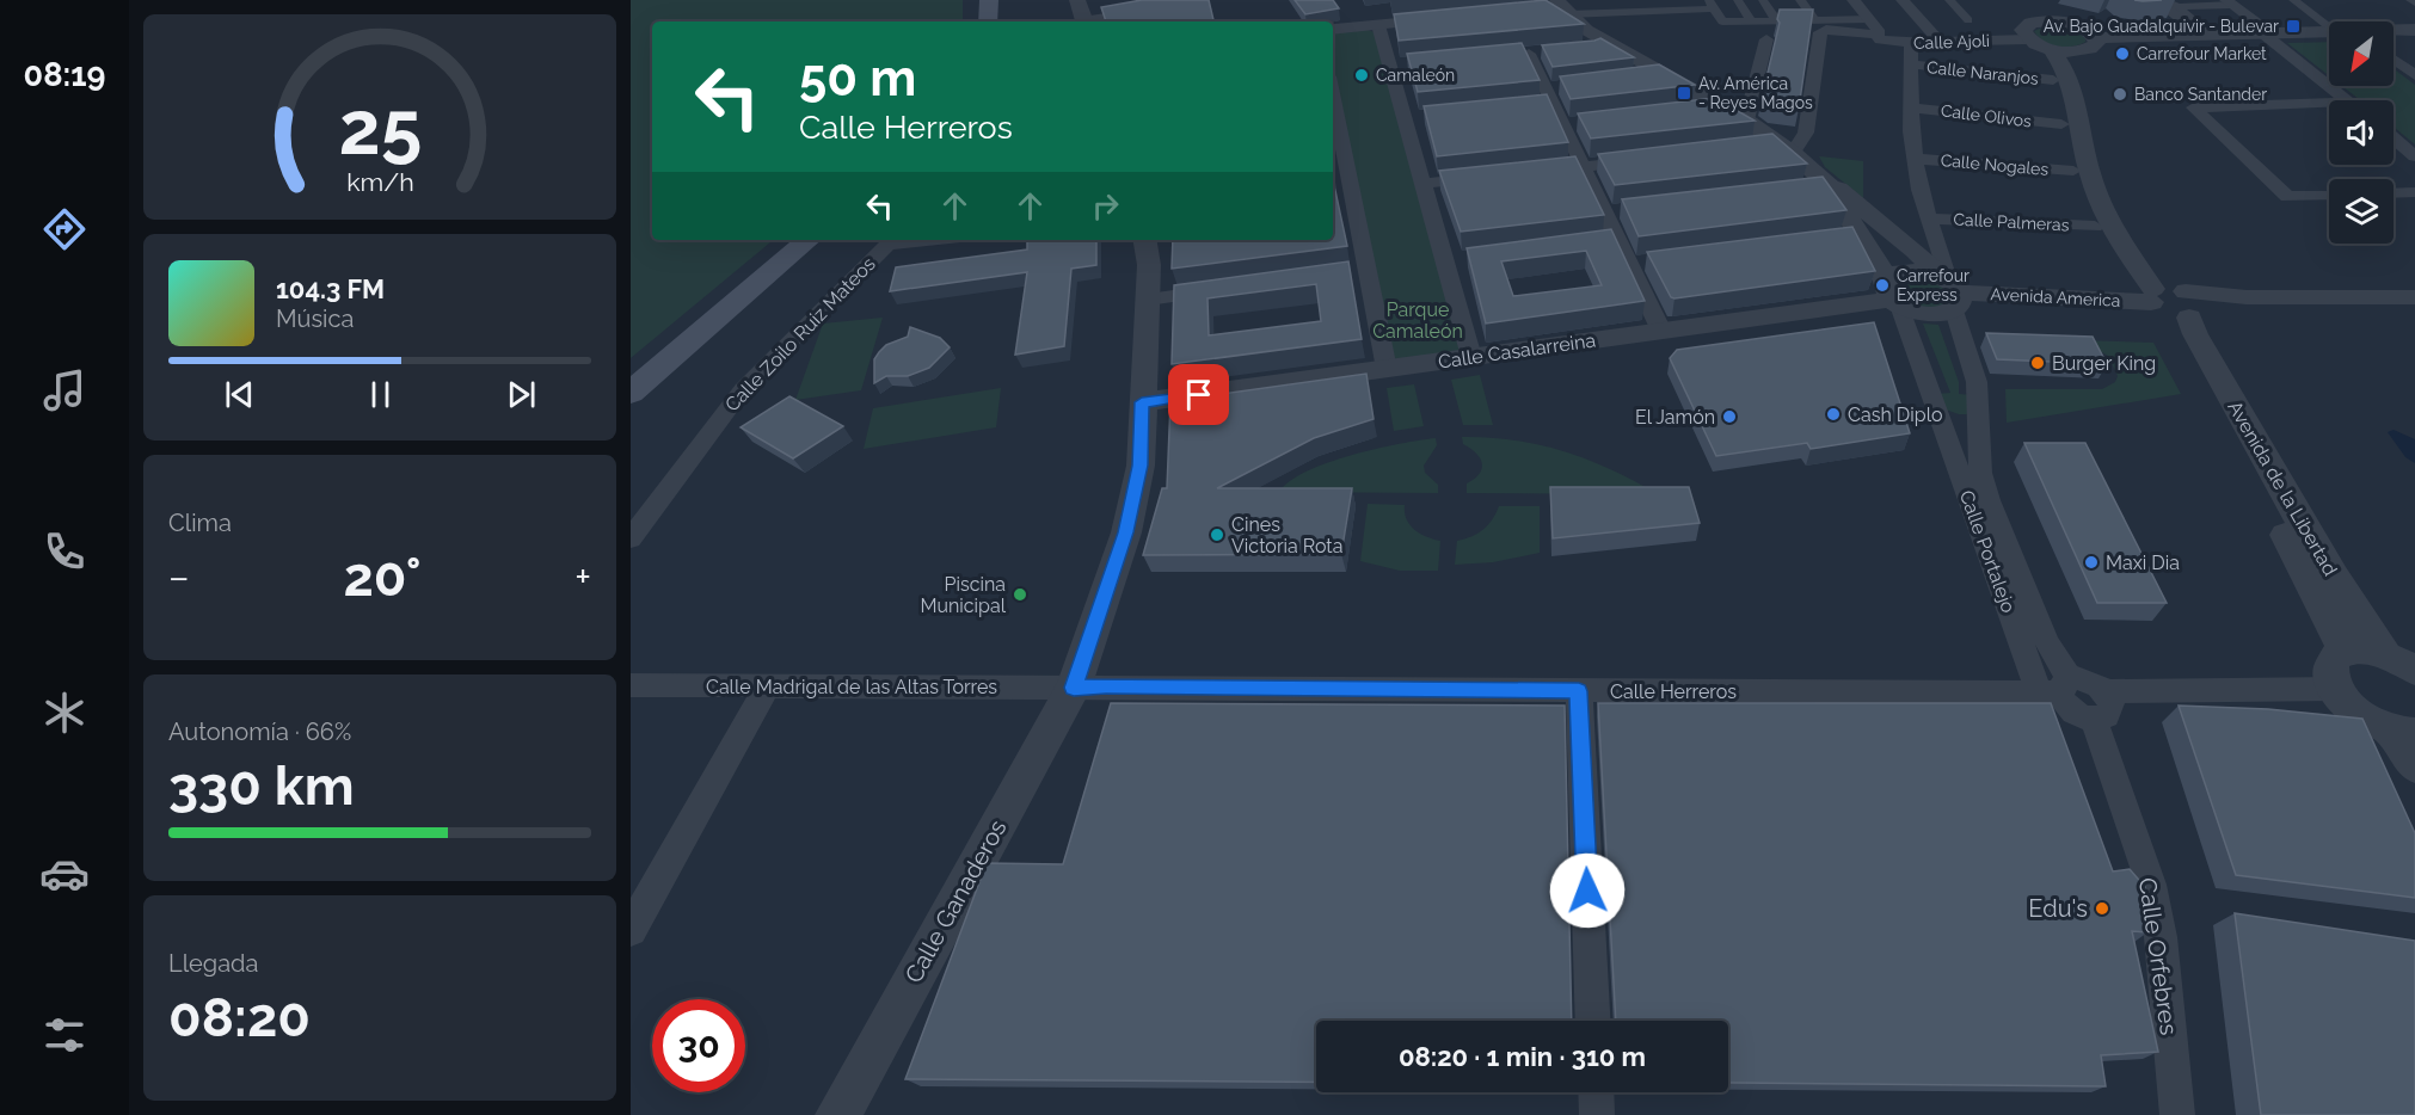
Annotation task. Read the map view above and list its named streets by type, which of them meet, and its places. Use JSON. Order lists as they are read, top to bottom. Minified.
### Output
{"streets":{"street":["Calle Ajoli","Calle Naranjos","Calle Olivos","Calle Nogales","Calle Palmeras","Avenida America","Calle Zoilo Ruiz Mateos","Calle Casalarreina","Avenida de la Libertad","Calle Portalejo","Calle Madrigal de las Altas Torres","Calle Herreros","Calle Ganaderos","Calle Orfebres"]},"crossings":[["Calle Ajoli","Calle Portalejo"],["Calle Naranjos","Calle Portalejo"],["Calle Olivos","Calle Portalejo"],["Calle Nogales","Calle Portalejo"],["Calle Palmeras","Calle Portalejo"],["Avenida America","Calle Casalarreina"],["Avenida America","Avenida de la Libertad"],["Avenida America","Calle Portalejo"],["Calle Casalarreina","Calle Portalejo"],["Calle Casalarreina","Calle Ganaderos"],["Calle Portalejo","Calle Herreros"],["Calle Madrigal de las Altas Torres","Calle Herreros"],["Calle Madrigal de las Altas Torres","Calle Ganaderos"],["Calle Herreros","Calle Ganaderos"]],"parks":["Parque Camaleón"],"places":{"transit":["Av. Bajo Guadalquivir - Bulevar","Av. América - Reyes Magos"],"other":["Carrefour Market","Camaleón","Banco Santander","Carrefour Express","Burger King","Cash Diplo","El Jamón","Cines Victoria Rota","Maxi Dia","Piscina Municipal","Edu's"]},"north":"bottom left","page":{"tabs":"08:19","turn":["50 m","Calle Herreros"],"song":["104.3 FM","Música"],"tile":["Clima",["Autonomía · 66%","330 km"],["Llegada","08:20"]],"heat":["−","20°","+"],"limit":"30","trip":"08:20 · 1 min · 310 m","gauge":["25","km/h"]}}
